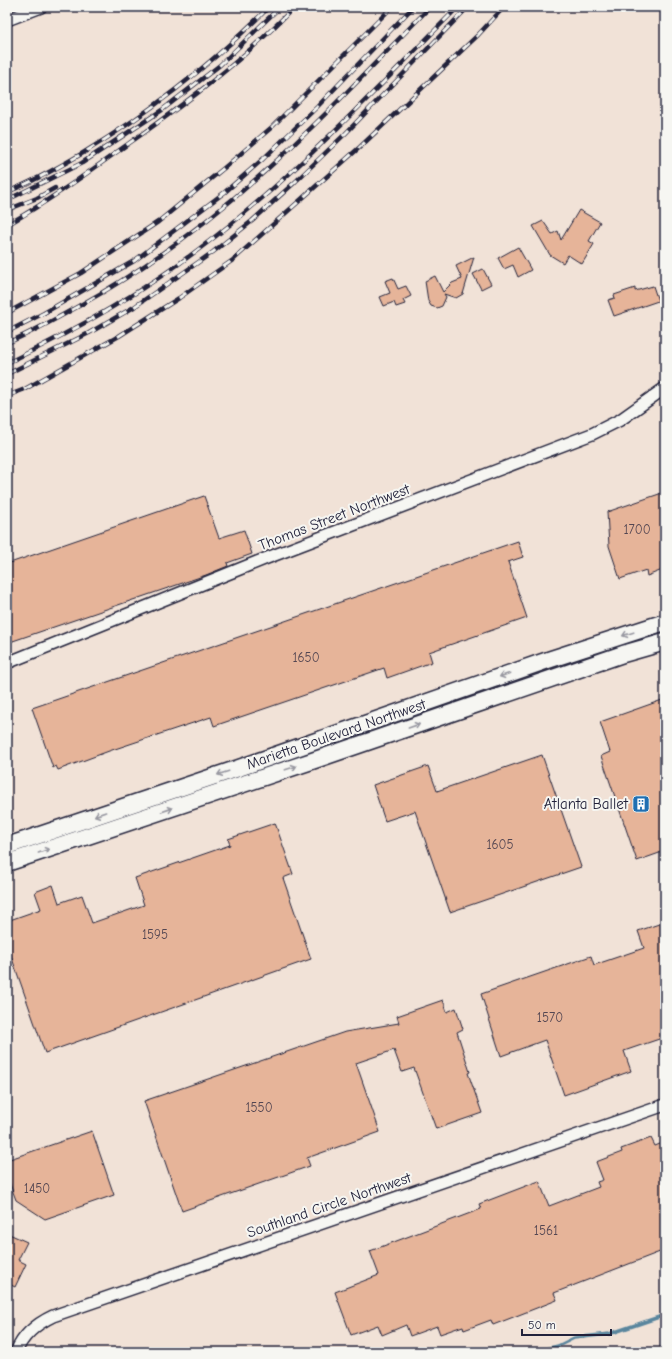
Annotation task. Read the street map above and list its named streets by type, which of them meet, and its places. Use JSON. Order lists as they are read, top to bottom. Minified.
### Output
{"streets":{"main road":["Marietta Boulevard Northwest"],"street":["Thomas Street Northwest","Southland Circle Northwest"]},"places":{"building":["Atlanta Ballet"]},"house_numbers":["1700","1650","1605","1595","1570","1550","1450","1561"],"scale_bar":"50 m"}
